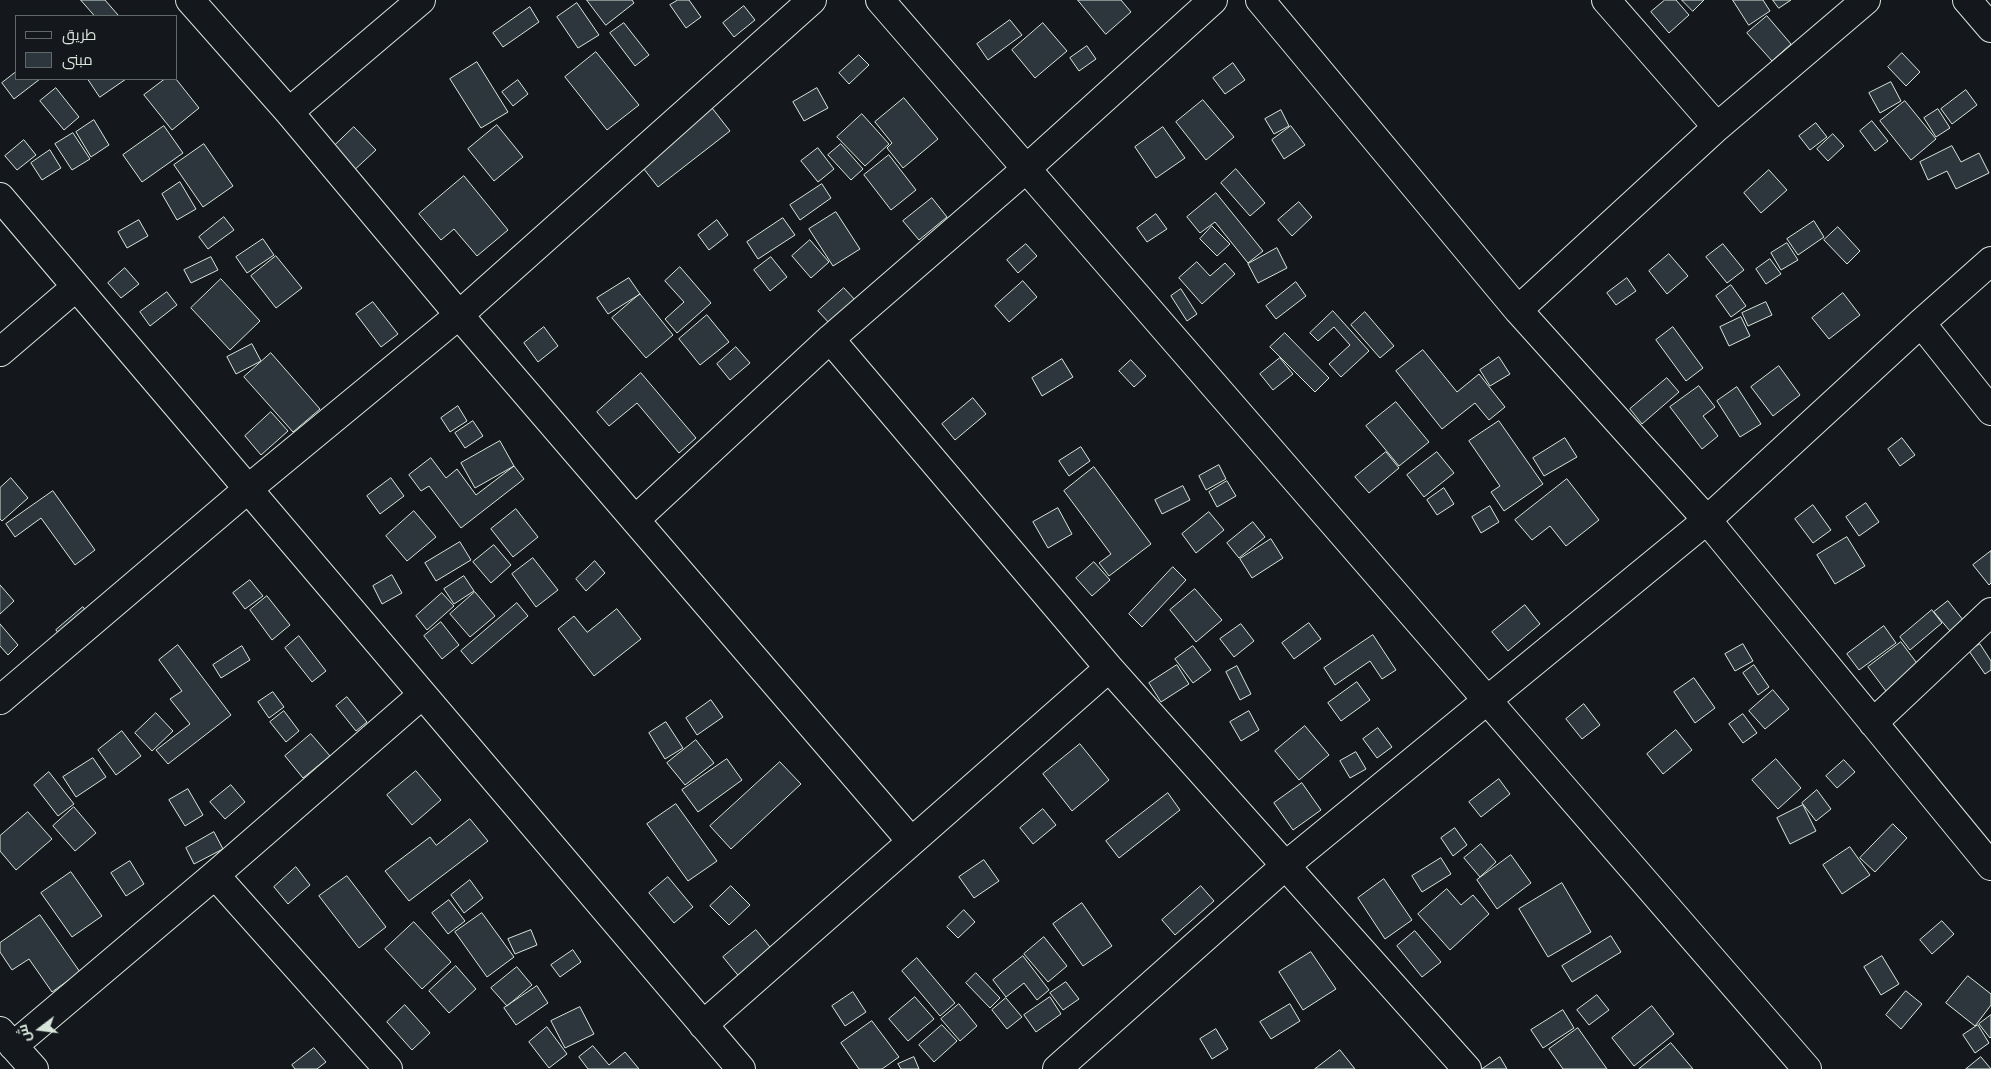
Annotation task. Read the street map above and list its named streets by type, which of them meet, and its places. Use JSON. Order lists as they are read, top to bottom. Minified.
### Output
{"legend":["طريق","مبنى"],"north":"left"}
